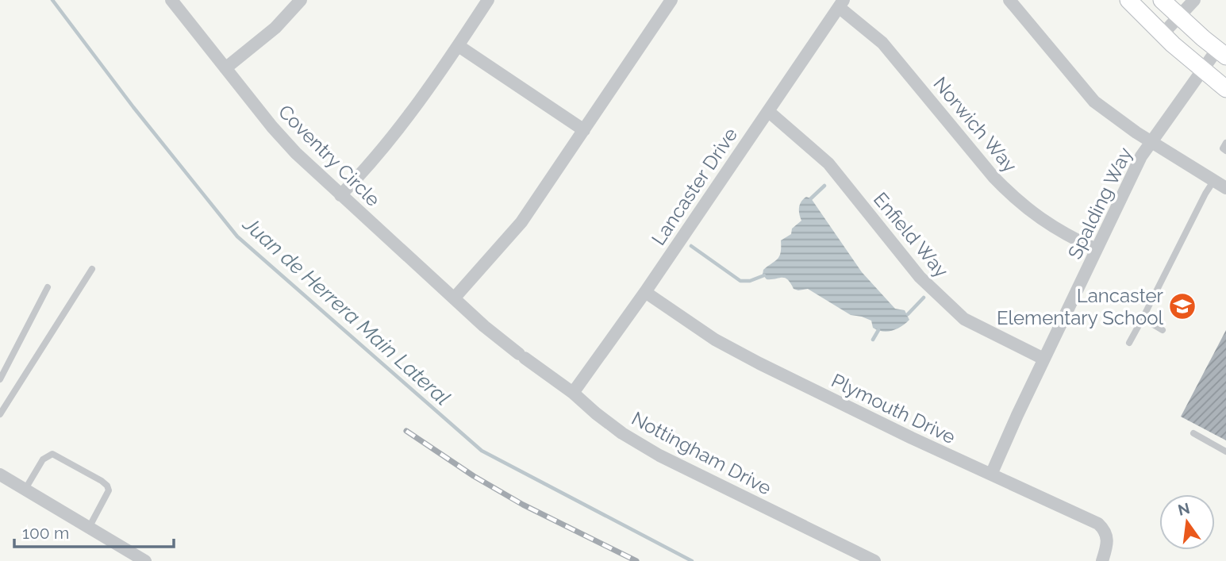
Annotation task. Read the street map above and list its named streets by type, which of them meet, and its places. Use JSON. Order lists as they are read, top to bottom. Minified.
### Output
{"streets":{"street":["Norwich Way","Coventry Circle","Lancaster Drive","Spalding Way","Enfield Way","Plymouth Drive","Nottingham Drive"]},"crossings":[["Norwich Way","Lancaster Drive"],["Norwich Way","Spalding Way"],["Coventry Circle","Nottingham Drive"],["Lancaster Drive","Enfield Way"],["Lancaster Drive","Plymouth Drive"],["Lancaster Drive","Nottingham Drive"],["Spalding Way","Enfield Way"],["Spalding Way","Plymouth Drive"]],"water":["Juan de Herrera Main Lateral"],"places":{"school or university":["Lancaster Elementary School"]},"scale_bar":"100 m","north":"top"}
